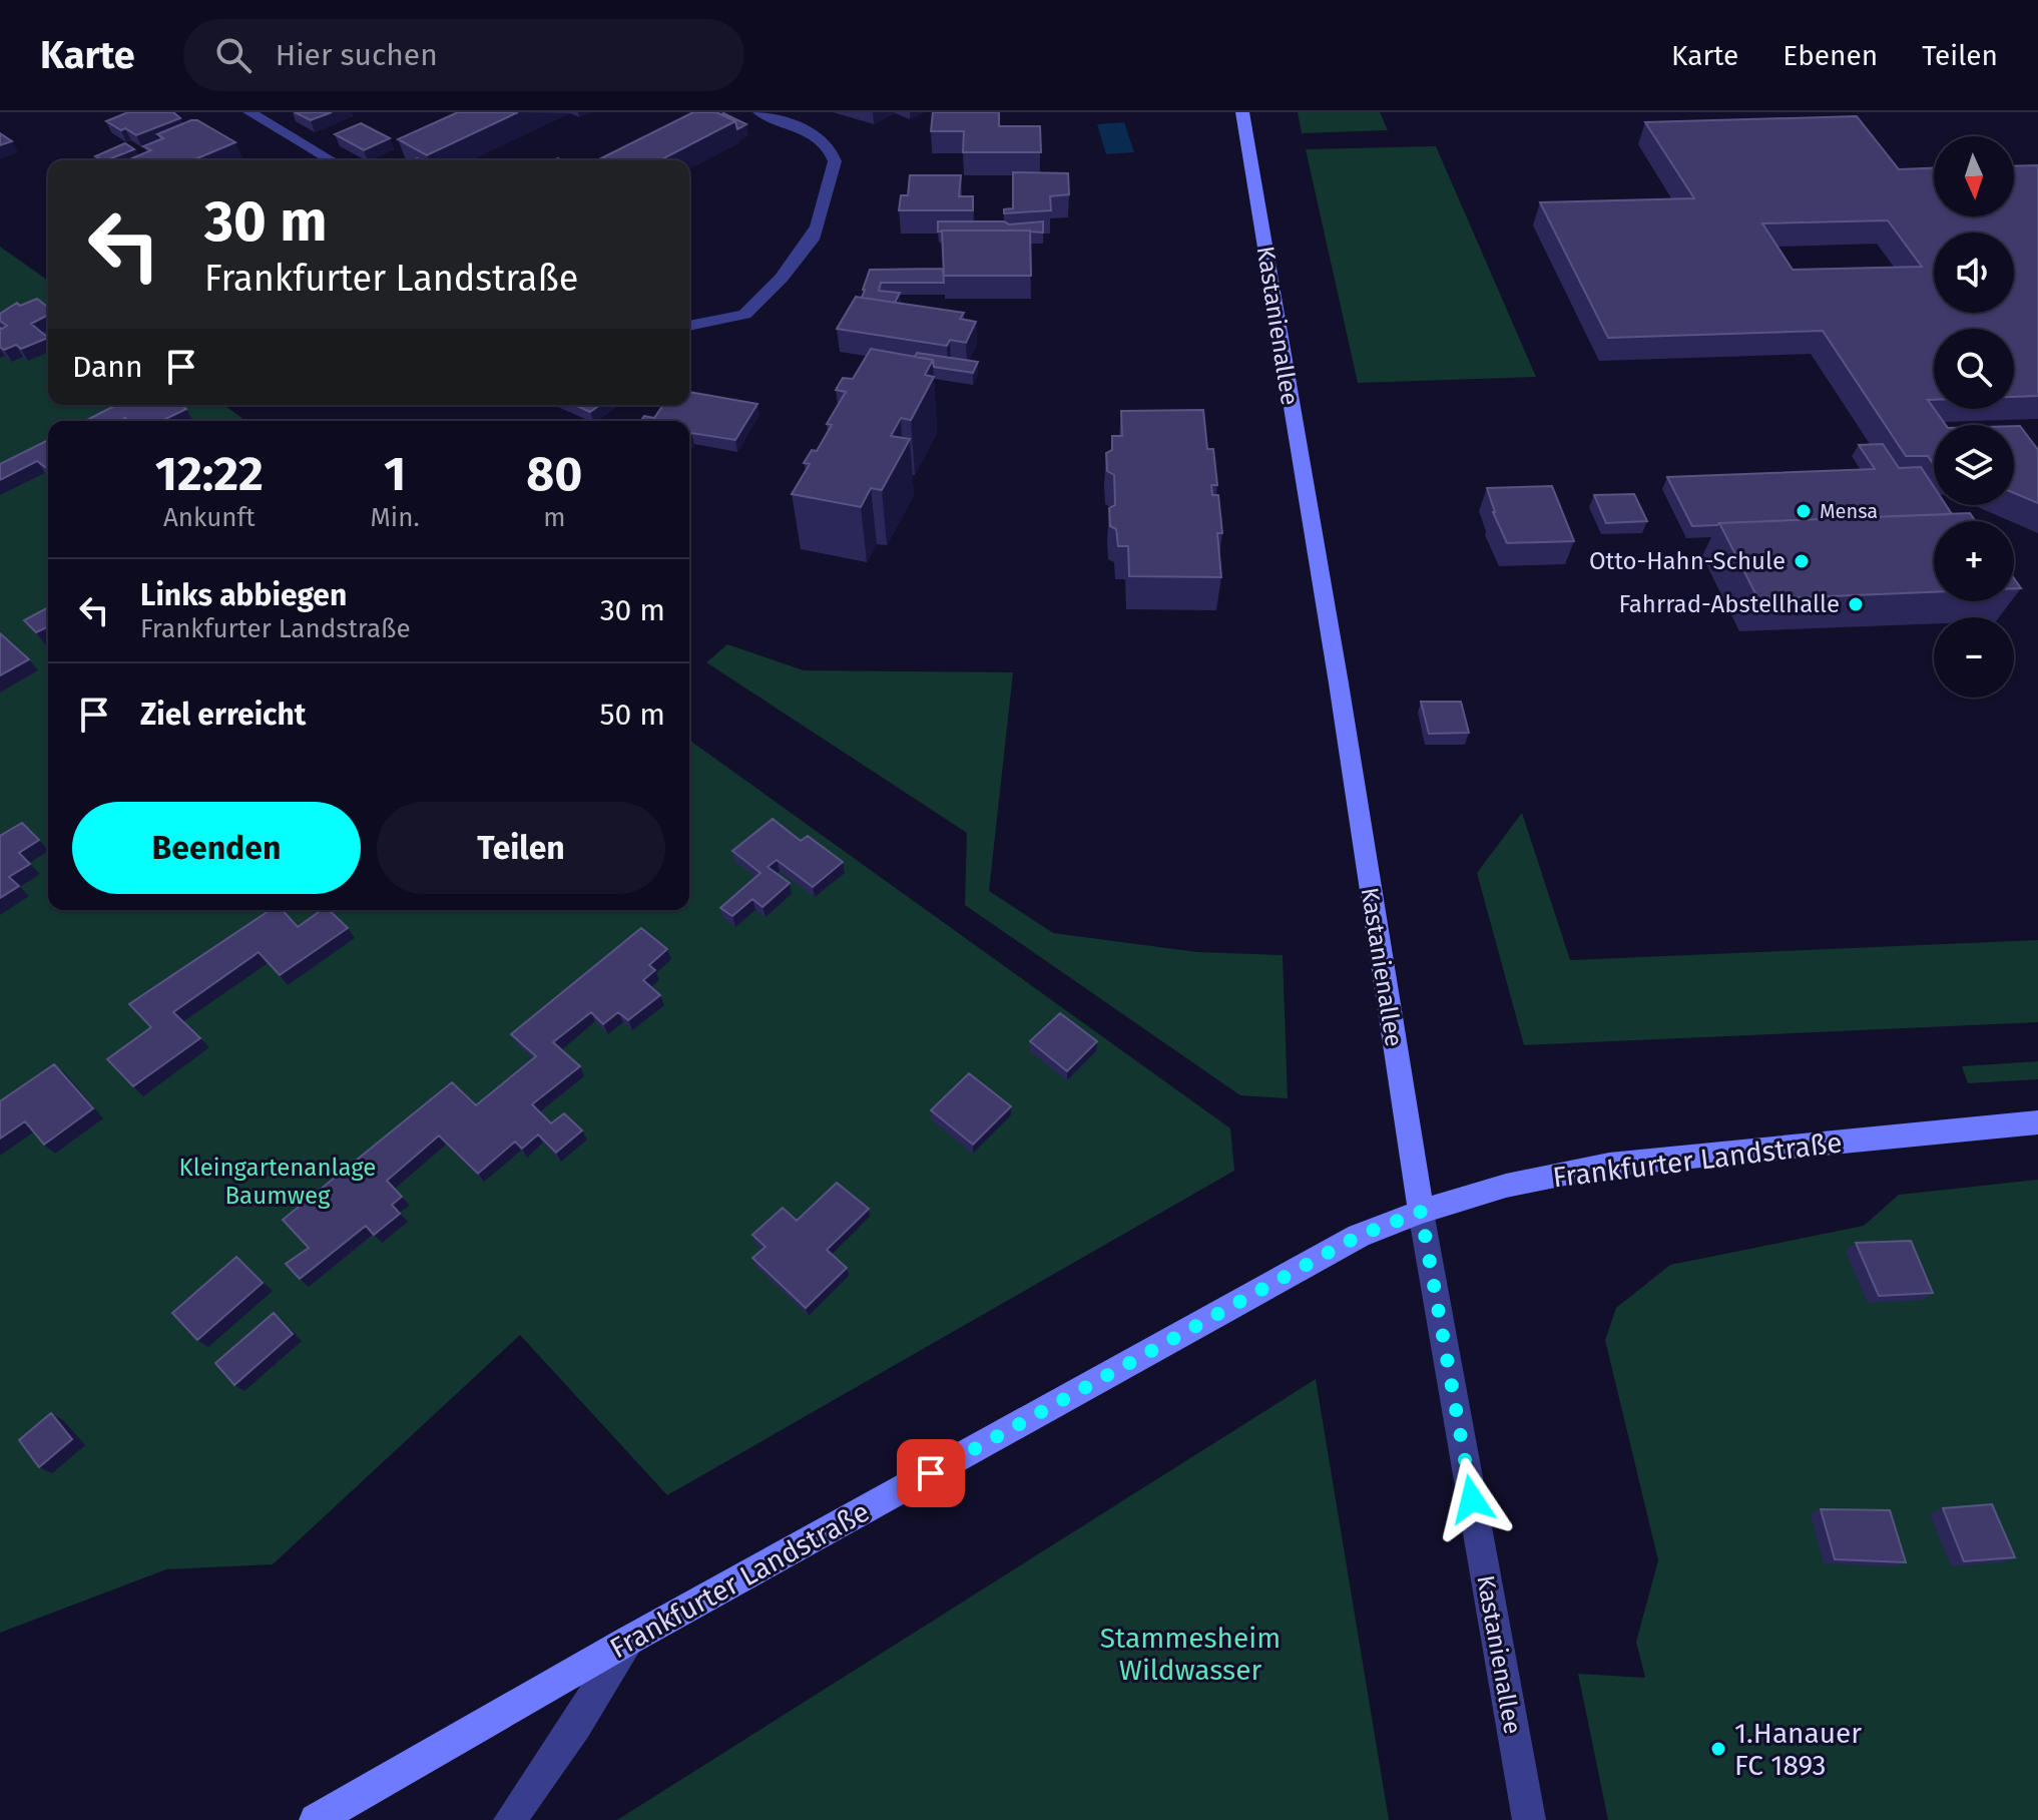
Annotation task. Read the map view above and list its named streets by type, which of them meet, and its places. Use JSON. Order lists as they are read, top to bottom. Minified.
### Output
{"streets":{"street":["Kastanienallee","Frankfurter Landstraße"]},"crossings":[["Kastanienallee","Frankfurter Landstraße"]],"parks":["Kleingartenanlage Baumweg","Stammesheim Wildwasser"],"places":["Mensa","Otto-Hahn-Schule","Fahrrad-Abstellhalle","1.Hanauer FC 1893"],"north":"bottom","page":{"header":"Karte","search":"Hier suchen","nav":["Karte","Ebenen","Teilen"],"map_buttons":["+","−"],"turn":["30 m","Frankfurter Landstraße"],"then":"Dann","eta":["12:22","Ankunft","1","Min.","80","m"],"list":[{"name":"Links abbiegen","note":"Frankfurter Landstraße","value":"30 m"},{"name":"Ziel erreicht","value":"50 m"}],"buttons":["Beenden","Teilen"]}}
